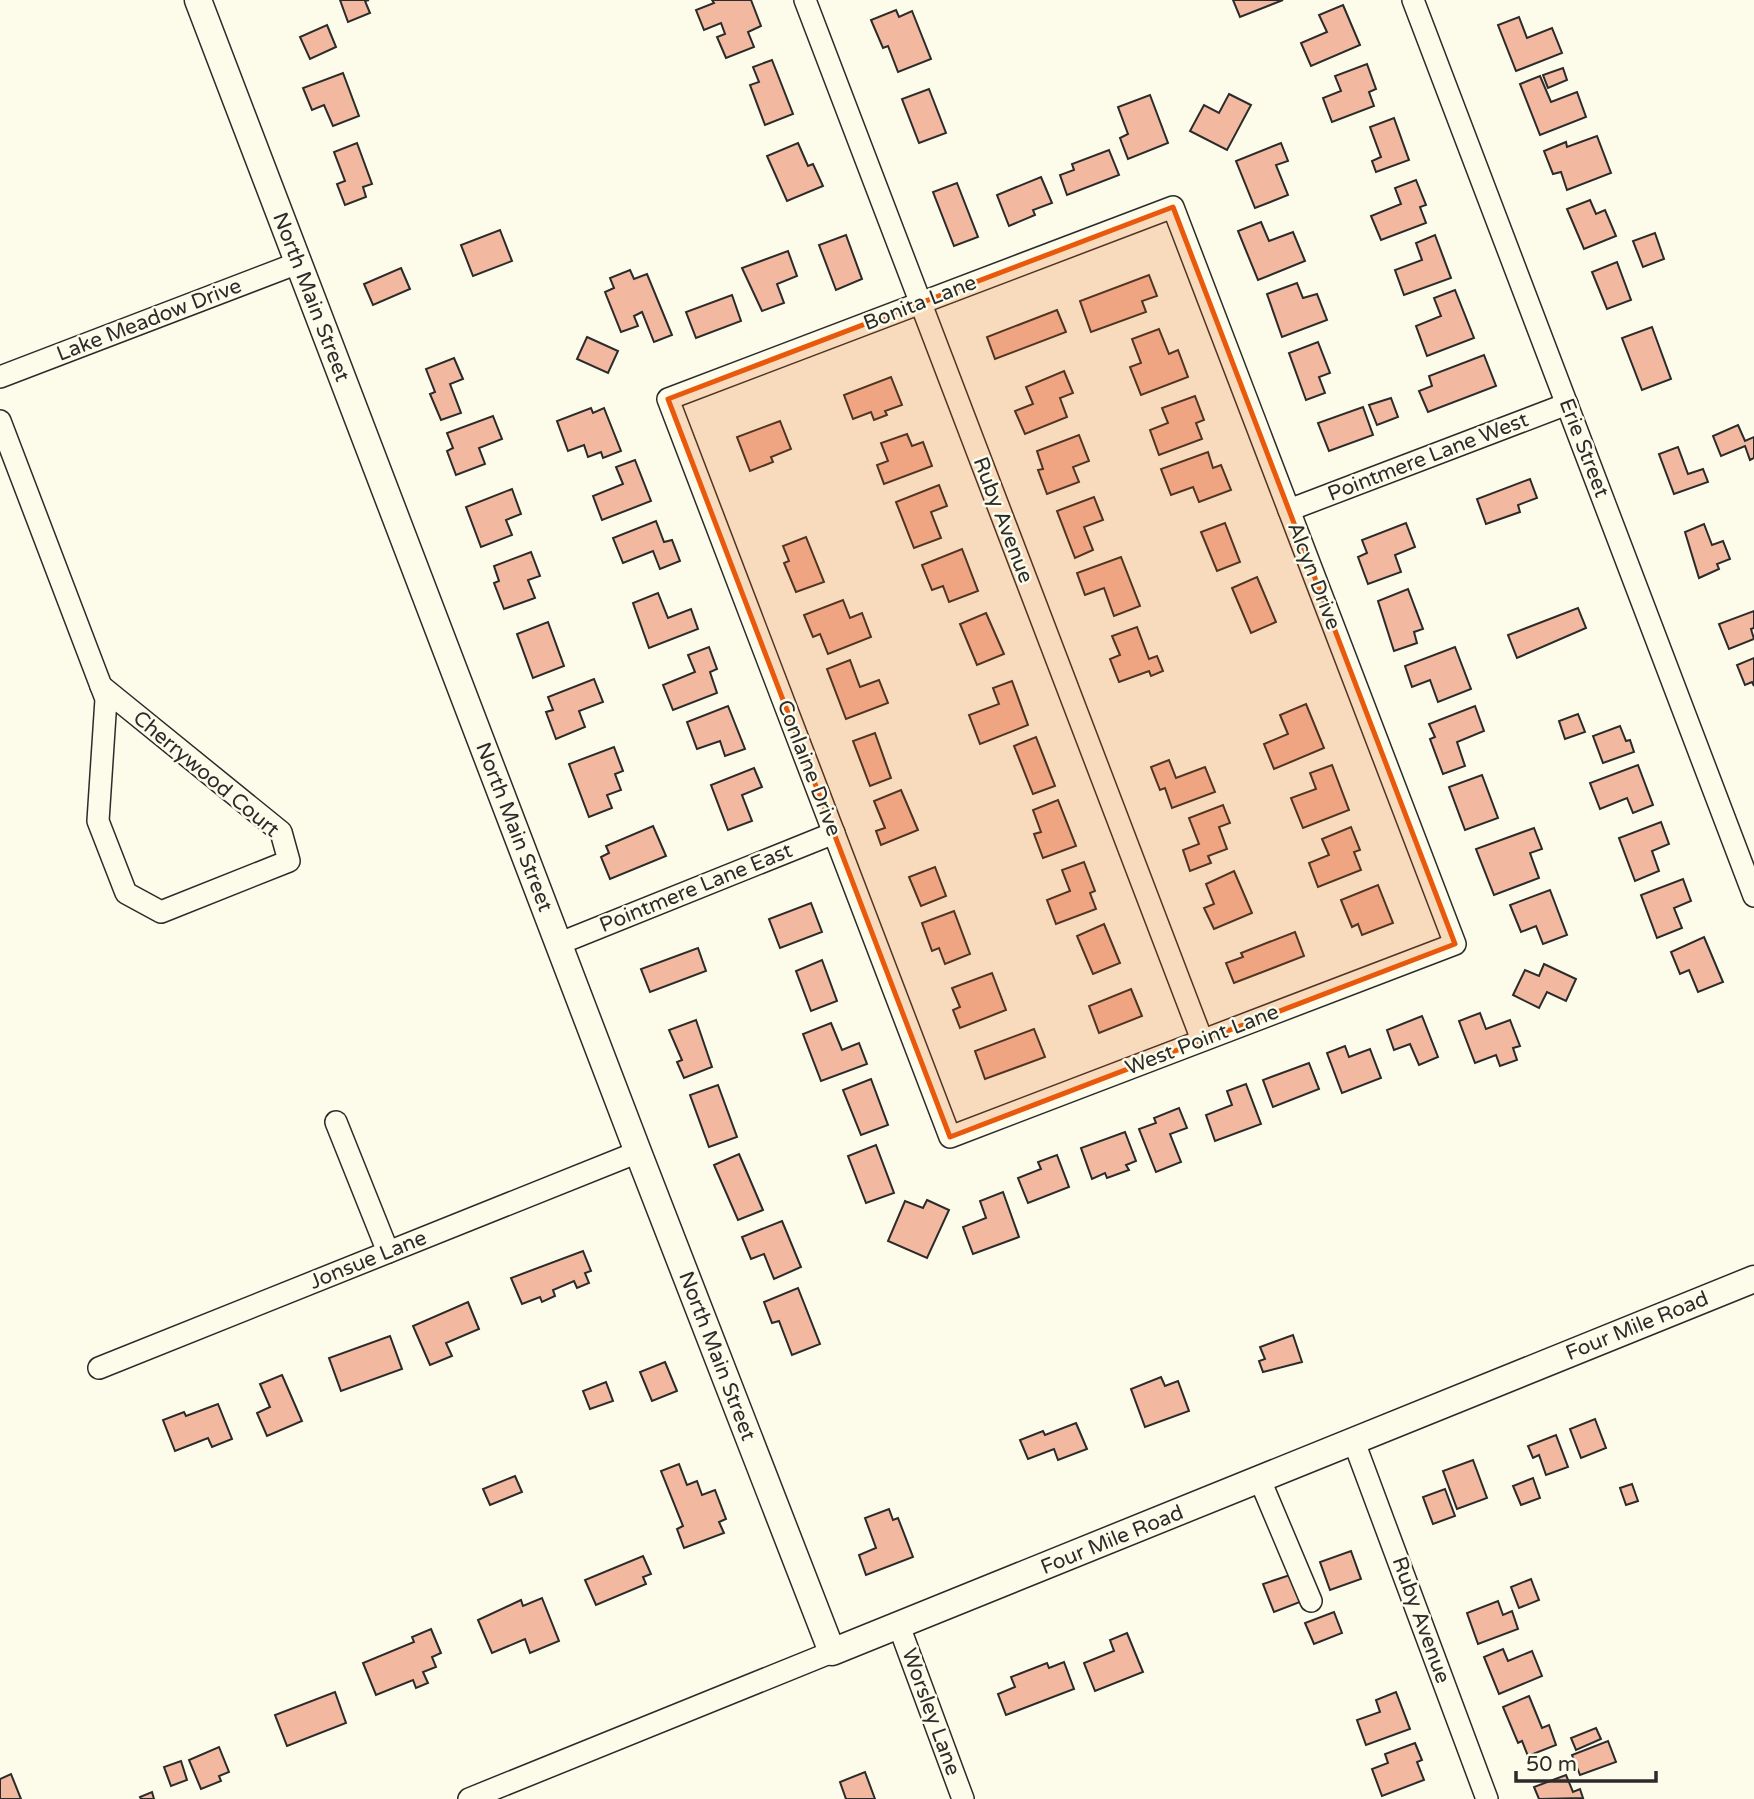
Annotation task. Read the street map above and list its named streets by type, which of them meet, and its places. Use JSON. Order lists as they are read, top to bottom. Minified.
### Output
{"streets":{"main road":["North Main Street","Four Mile Road"],"street":["Bonita Lane","Lake Meadow Drive","Erie Street","Pointmere Lane West","Ruby Avenue","Alcyn Drive","Conlaine Drive","Cherrywood Court","Pointmere Lane East","West Point Lane","Jonsue Lane","Worsley Lane"]},"crossings":[["North Main Street","Lake Meadow Drive"],["North Main Street","Pointmere Lane East"],["North Main Street","Jonsue Lane"],["North Main Street","Four Mile Road"],["Bonita Lane","Ruby Avenue"],["Bonita Lane","Alcyn Drive"],["Bonita Lane","Conlaine Drive"],["Erie Street","Pointmere Lane West"],["Pointmere Lane West","Alcyn Drive"],["Ruby Avenue","West Point Lane"],["Ruby Avenue","Four Mile Road"],["Alcyn Drive","West Point Lane"],["Conlaine Drive","Pointmere Lane East"],["Conlaine Drive","West Point Lane"],["Four Mile Road","Worsley Lane"]],"scale_bar":"50 m"}
